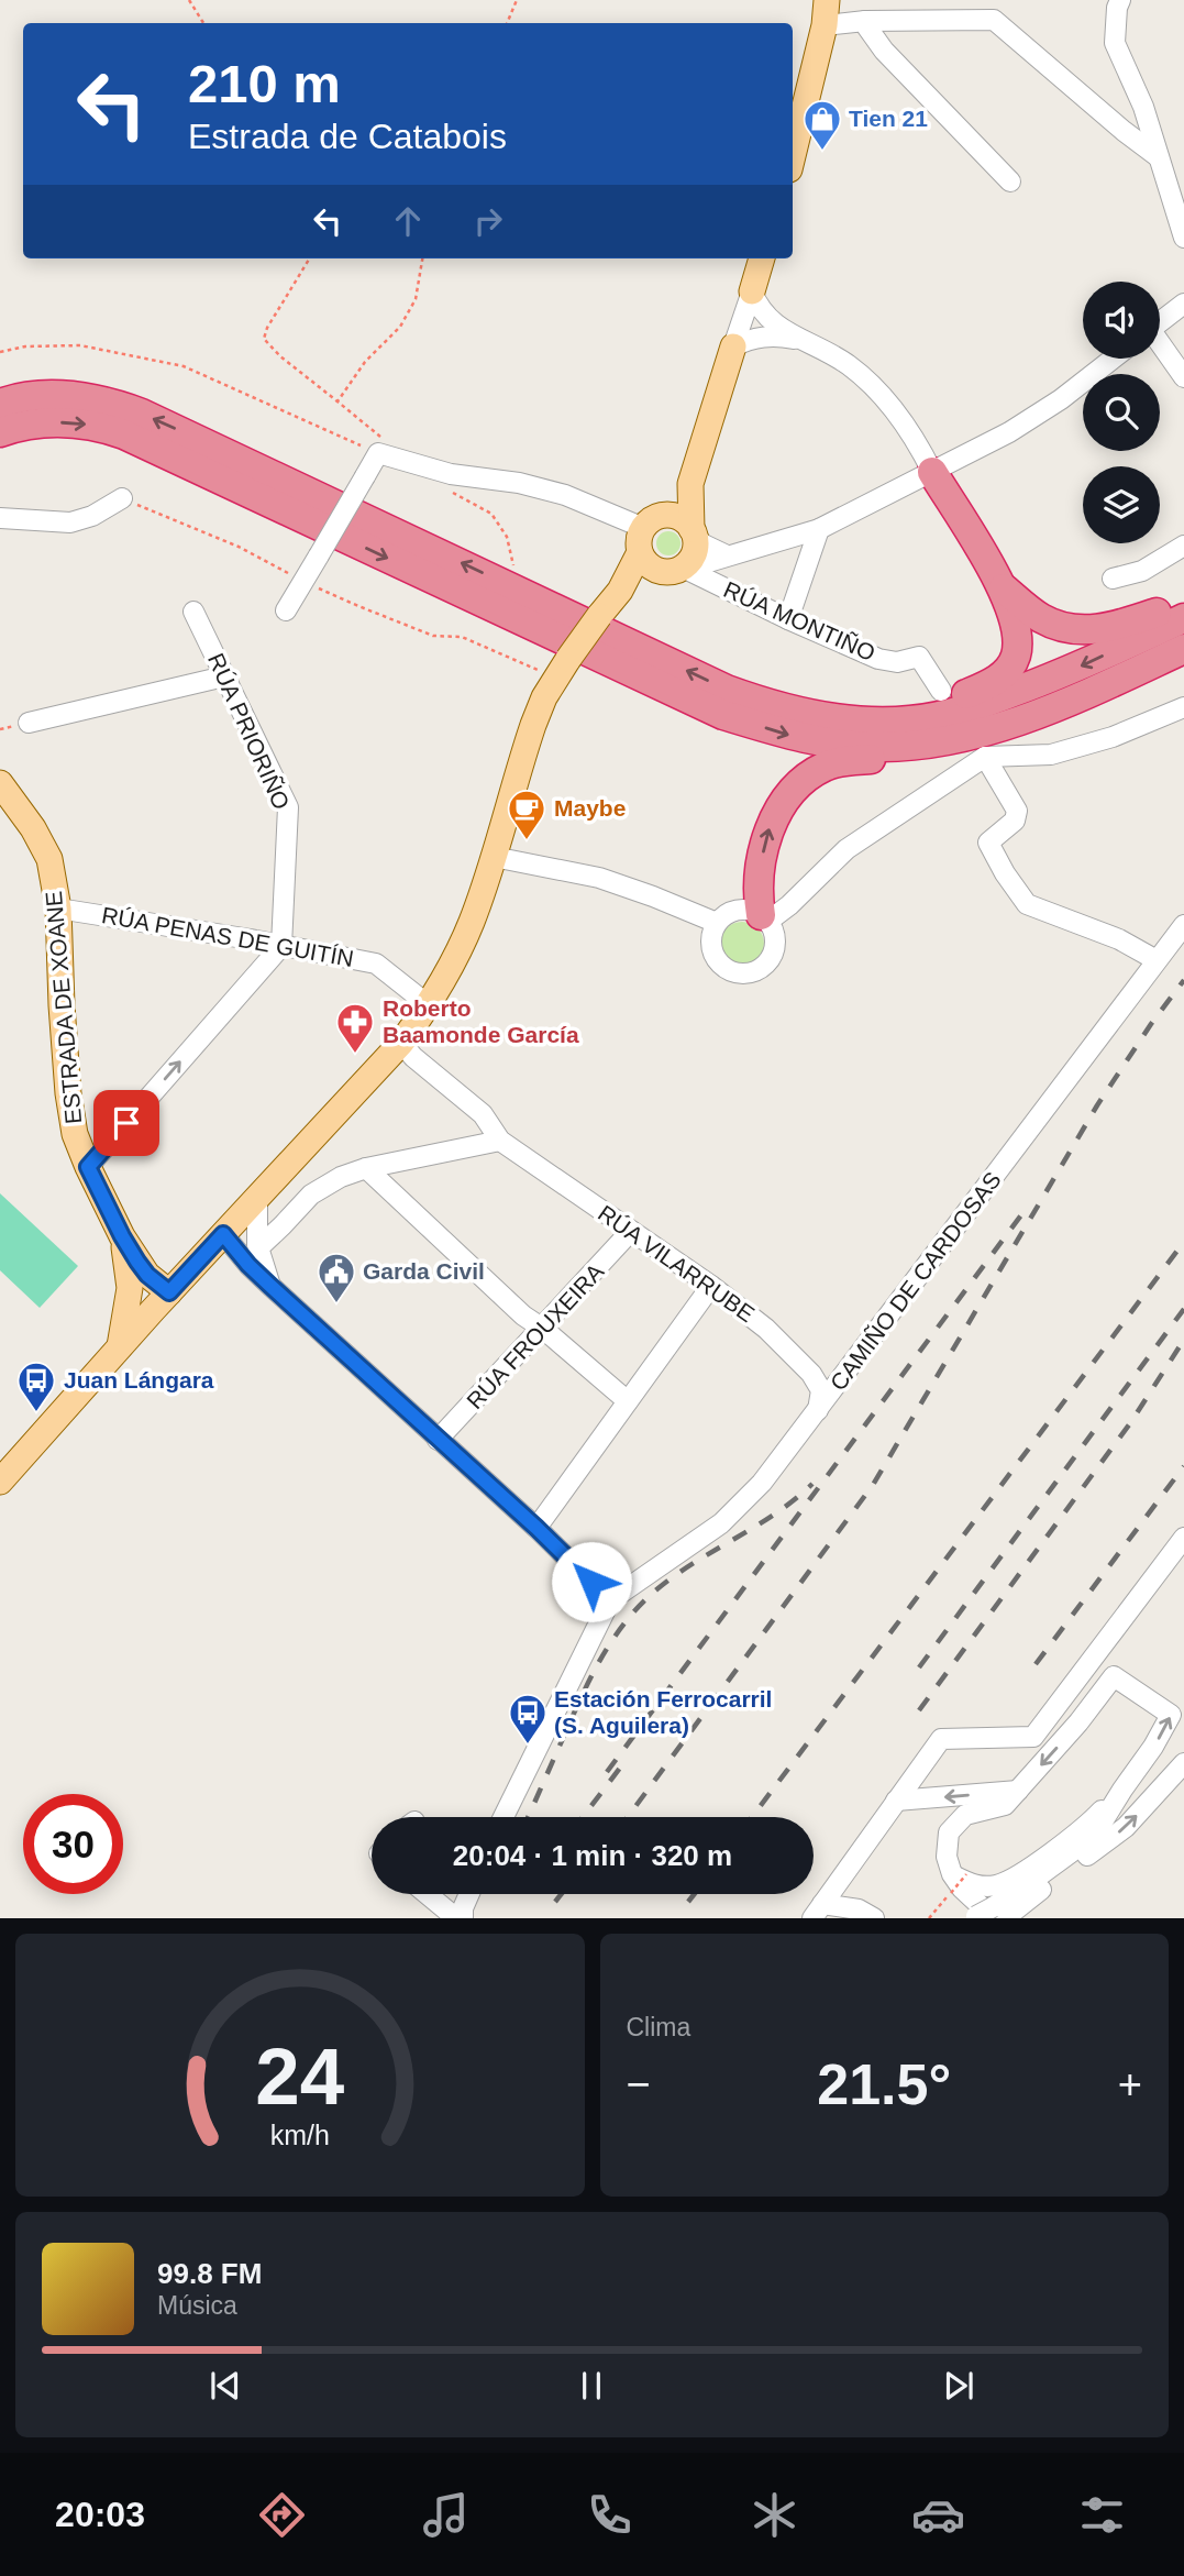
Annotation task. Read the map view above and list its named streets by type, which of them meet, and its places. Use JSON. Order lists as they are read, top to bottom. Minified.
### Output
{"streets":{"main road":["ESTRADA DE XOANE"],"street":["RÚA MONTIÑO","RÚA PRIORIÑO","RÚA PENAS DE GUITÍN","RÚA VILARRUBE","CAMIÑO DE CARDOSAS","RÚA FROUXEIRA"]},"crossings":[["RÚA PRIORIÑO","RÚA PENAS DE GUITÍN"],["RÚA PENAS DE GUITÍN","ESTRADA DE XOANE"],["RÚA VILARRUBE","CAMIÑO DE CARDOSAS"],["RÚA VILARRUBE","RÚA FROUXEIRA"]],"places":{"shop":["Tien 21"],"cafe":["Maybe"],"pharmacy":["Roberto Baamonde García"],"public building":["Garda Civil"],"bus stop":["Juan Lángara","Estación Ferrocarril (S. Aguilera)"]},"page":{"turn":["210 m","Estrada de Catabois"],"limit":"30","trip":"20:04 · 1 min · 320 m","tile":"Clima","heat":["−","21.5°","+"],"song":["99.8 FM","Música"],"tabs":"20:03","gauge":["24","km/h"]}}
